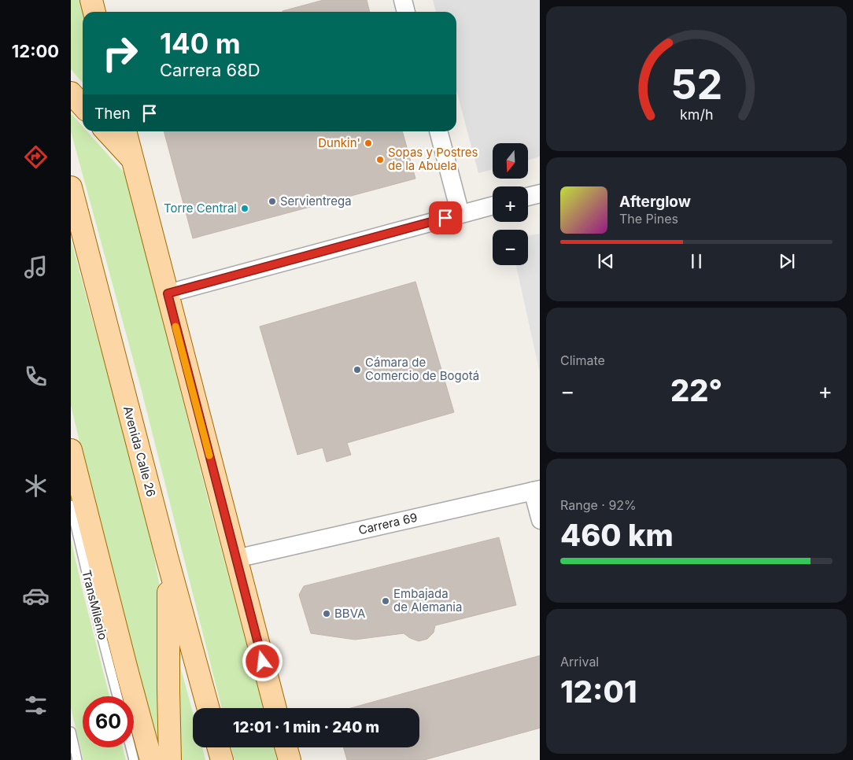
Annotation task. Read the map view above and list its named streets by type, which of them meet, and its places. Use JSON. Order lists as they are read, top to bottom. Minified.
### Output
{"streets":{"main road":["Avenida Calle 26"],"street":["Carrera 69"],"lane":["TransMilenio"]},"places":["Dunkin'","Sopas y Postres de la Abuela","Servientrega","Torre Central","Cámara de Comercio de Bogotá","Embajada de Alemania","BBVA"],"north":"bottom","page":{"tabs":"12:00","turn":["140 m","Carrera 68D"],"then":"Then","map_buttons":["+","−"],"song":["Afterglow","The Pines"],"tile":["Climate",["Range · 92%","460 km"],["Arrival","12:01"]],"heat":["−","22°","+"],"limit":"60","trip":"12:01 · 1 min · 240 m","gauge":["52","km/h"]}}
